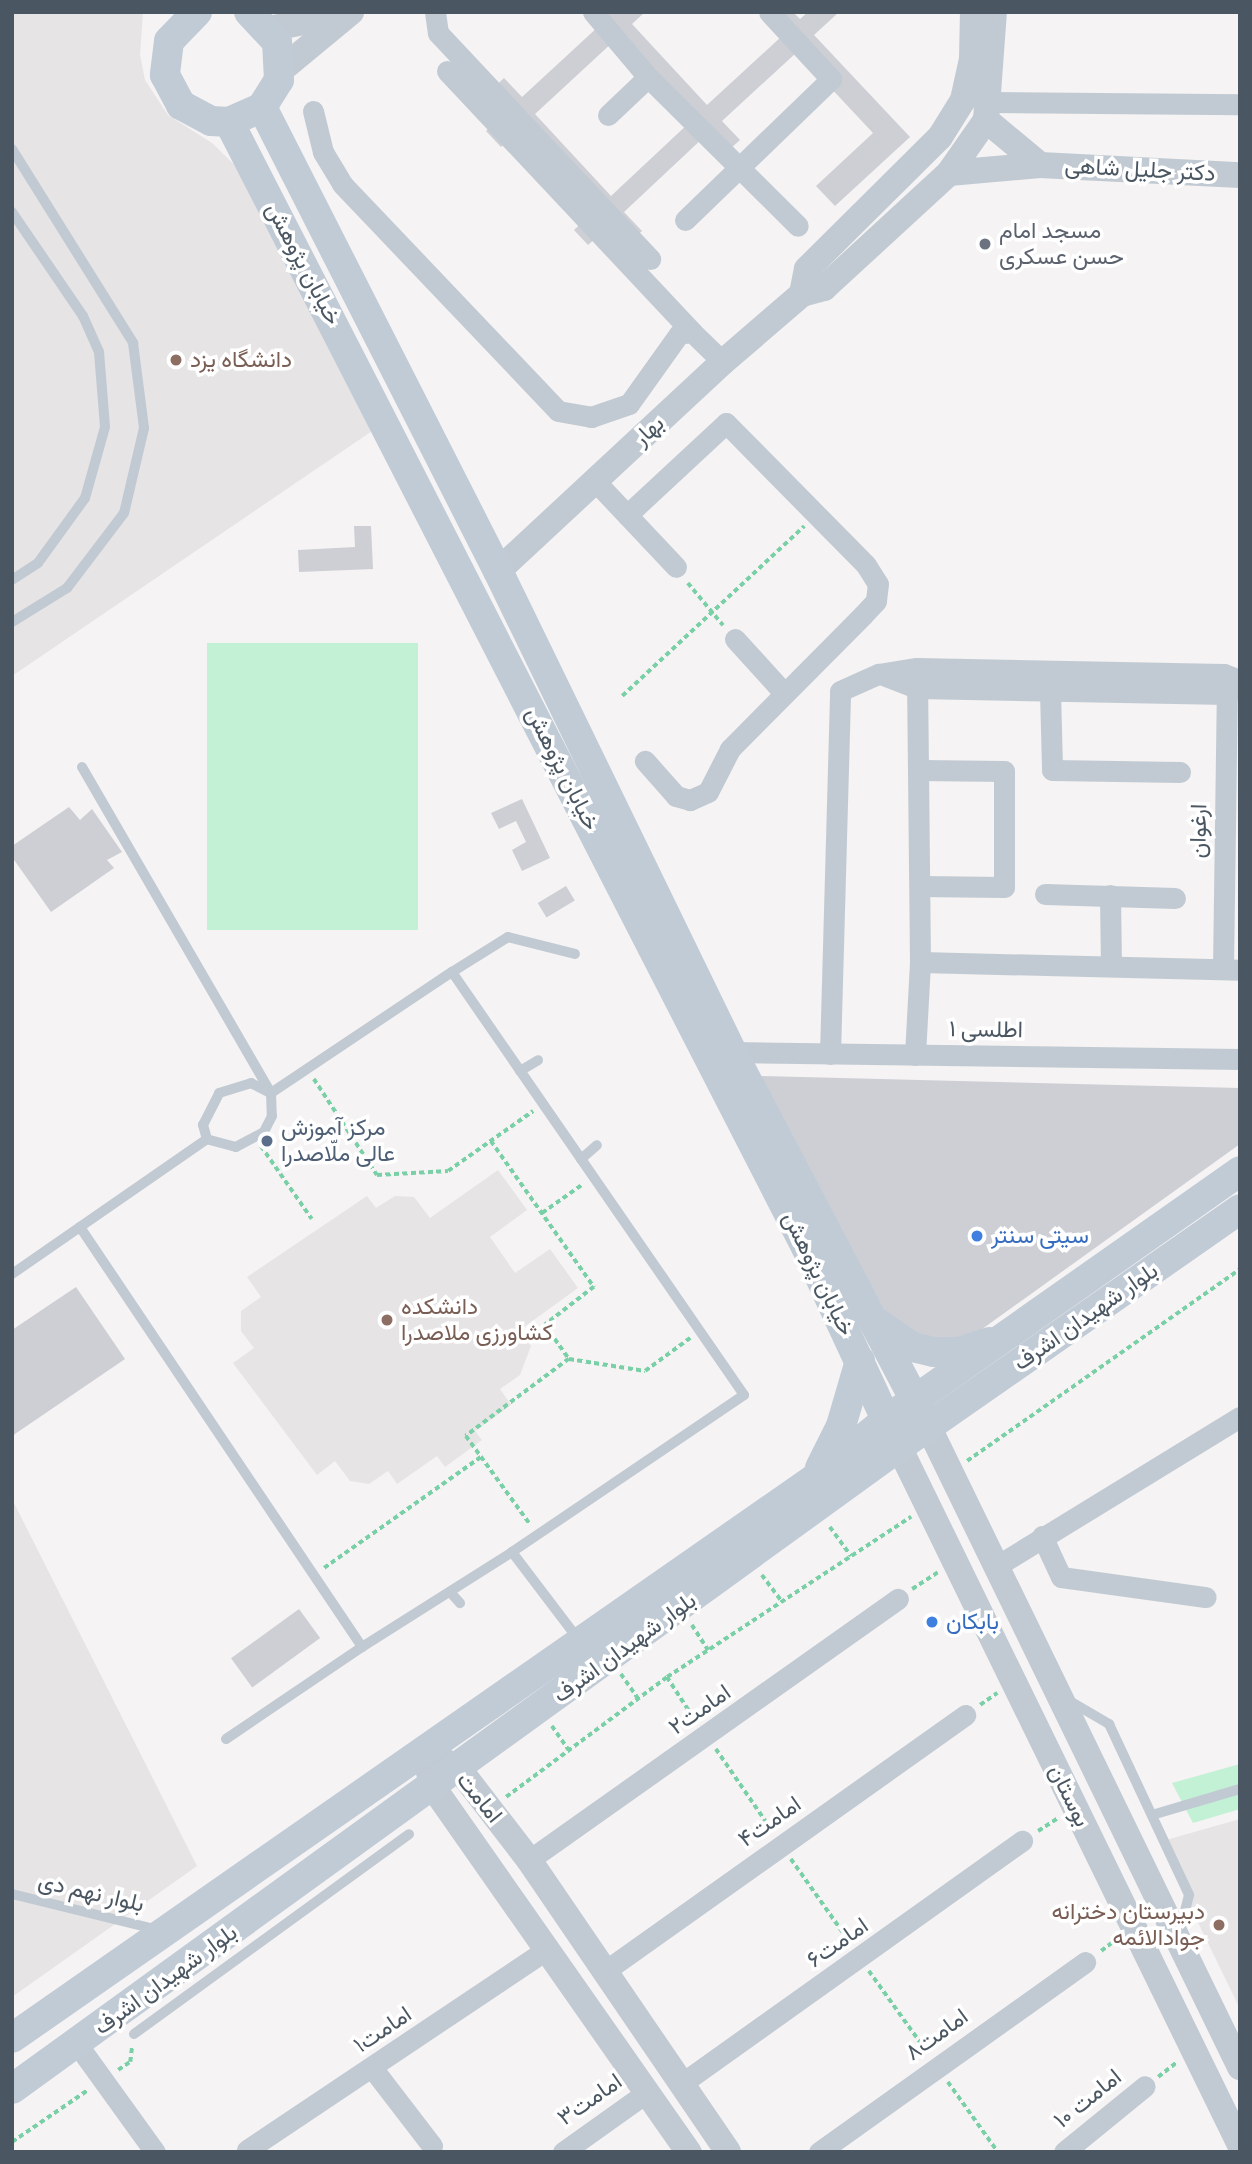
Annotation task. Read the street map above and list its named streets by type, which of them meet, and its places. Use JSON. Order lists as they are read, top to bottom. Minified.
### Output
{"streets":{"main road":["خیابان پژوهش","بلوار شهیدان اشرف"],"street":["دکتر جلیل شاهی","بهار","ارغوان","اطلسی ۱","امامت۲","بوستان","امامت","امامت۴","امامت۶","امامت۱","امامت۸","امامت ۱۰","امامت۳"],"lane":["بلوار نهم دی"]},"crossings":[["دکتر جلیل شاهی","بهار"],["خیابان پژوهش","بهار"],["خیابان پژوهش","اطلسی ۱"],["خیابان پژوهش","بلوار شهیدان اشرف"],["خیابان پژوهش","بوستان"],["بلوار شهیدان اشرف","بوستان"],["بلوار شهیدان اشرف","امامت"],["بلوار شهیدان اشرف","بلوار نهم دی"],["امامت۲","امامت"],["امامت","امامت۴"],["امامت","امامت۶"],["امامت","امامت۱"],["امامت","امامت۳"]],"places":["مسجد امام حسن عسکری","دانشگاه یزد","مرکز آموزش عالی ملّاصدرا","سیتی سنتر","دانشکده کشاورزی ملاصدرا","بابکان","دبیرستان دخترانه جوادالائمه"]}
